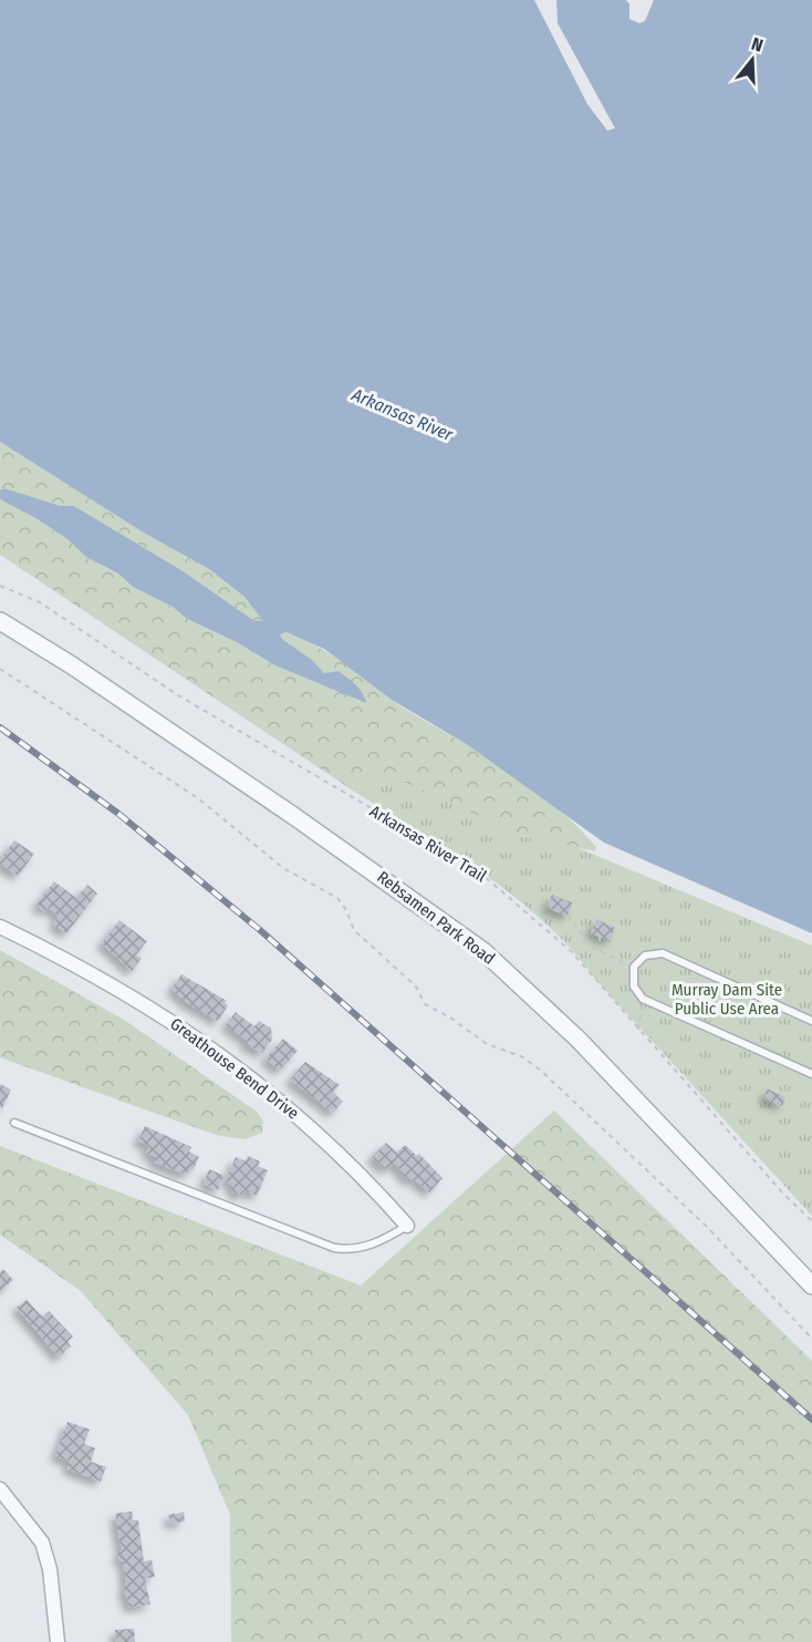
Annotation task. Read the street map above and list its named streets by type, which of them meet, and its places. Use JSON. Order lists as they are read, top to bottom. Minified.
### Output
{"streets":{"street":["Rebsamen Park Road","Greathouse Bend Drive"],"path":["Arkansas River Trail"]},"water":["Arkansas River"],"parks":["Murray Dam Site Public Use Area"],"north":"top"}
